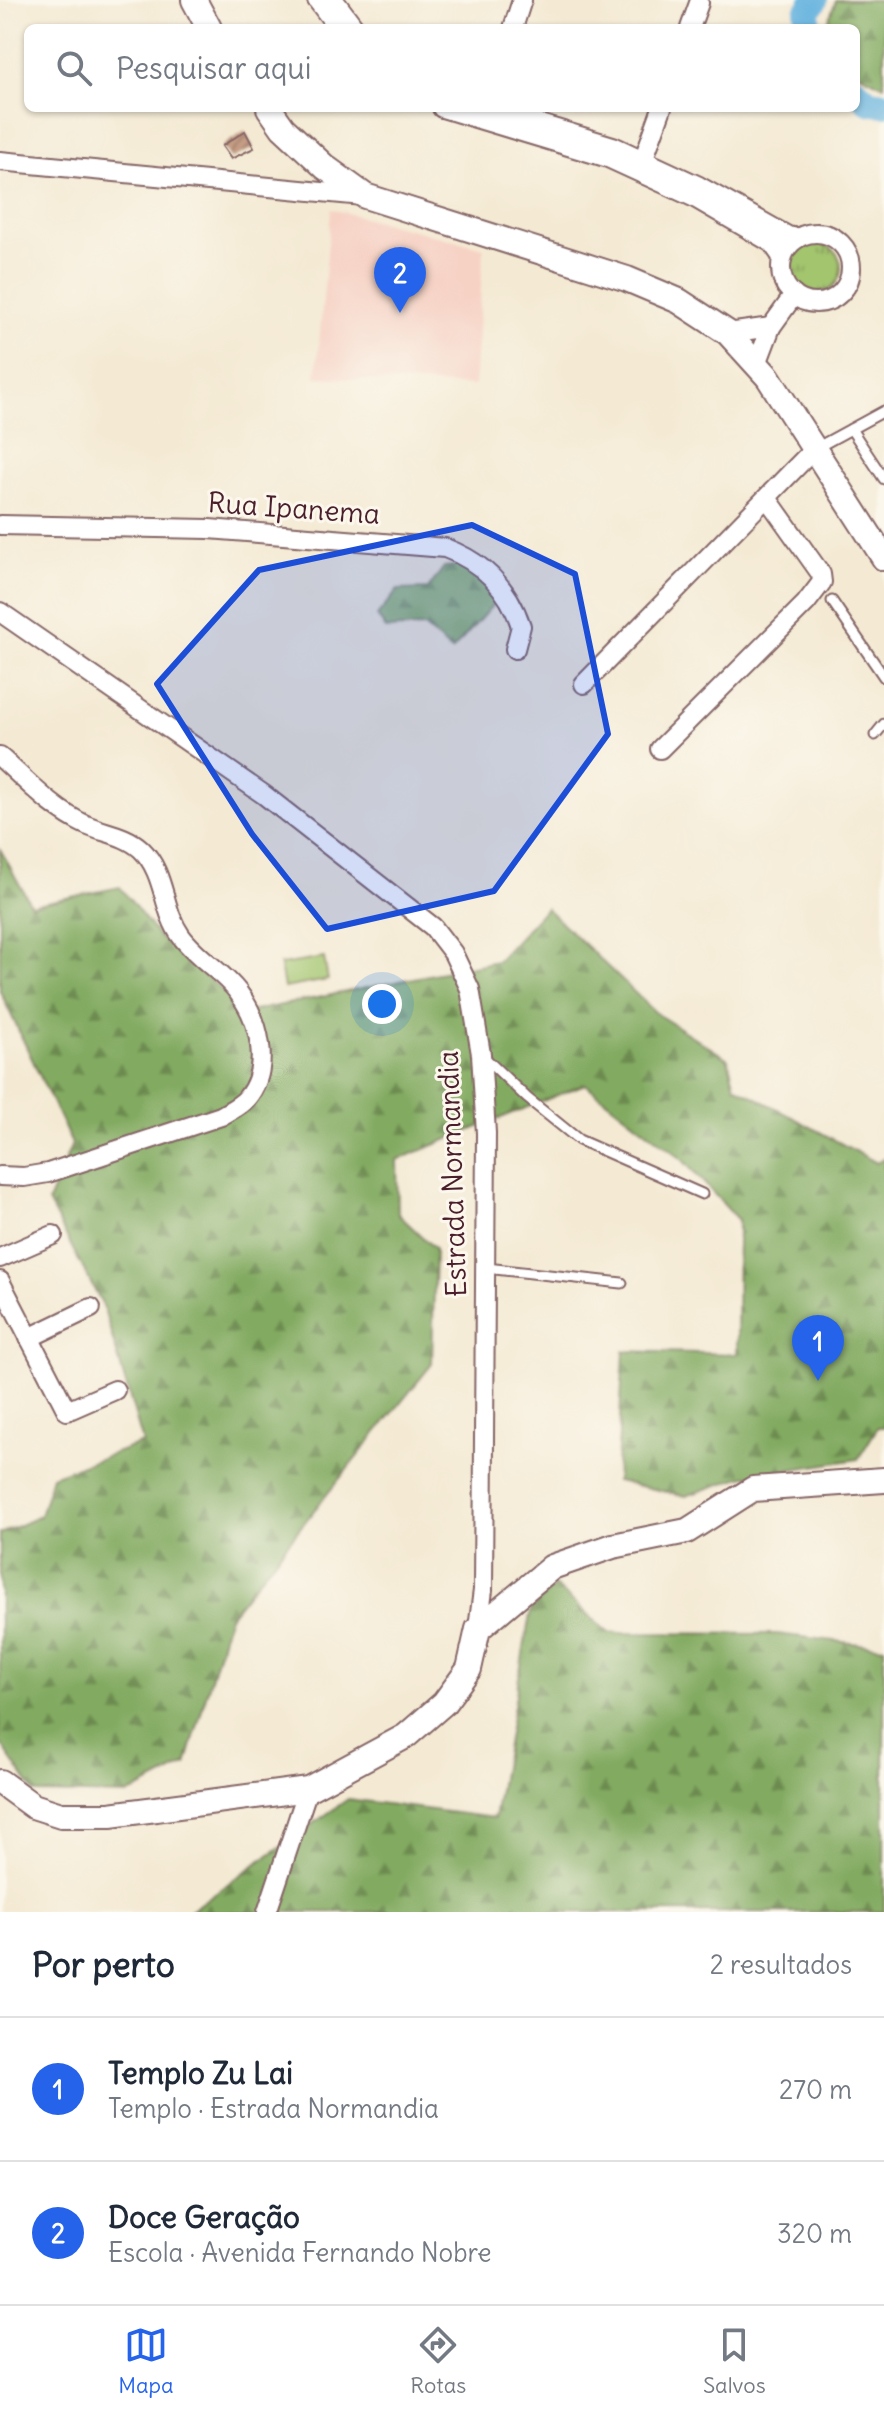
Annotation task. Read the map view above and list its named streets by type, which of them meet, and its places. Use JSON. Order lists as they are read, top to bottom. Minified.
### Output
{"streets":{"street":["Rua Ipanema","Estrada Normandia"]},"page":{"search":"Pesquisar aqui","pins":["2","1"],"heading":["Por perto","2 resultados"],"list":[{"mark":"1","name":"Templo Zu Lai","note":"Templo · Estrada Normandia","value":"270 m"},{"mark":"2","name":"Doce Geração","note":"Escola · Avenida Fernando Nobre","value":"320 m"}],"nav":["Mapa","Rotas","Salvos"]}}
